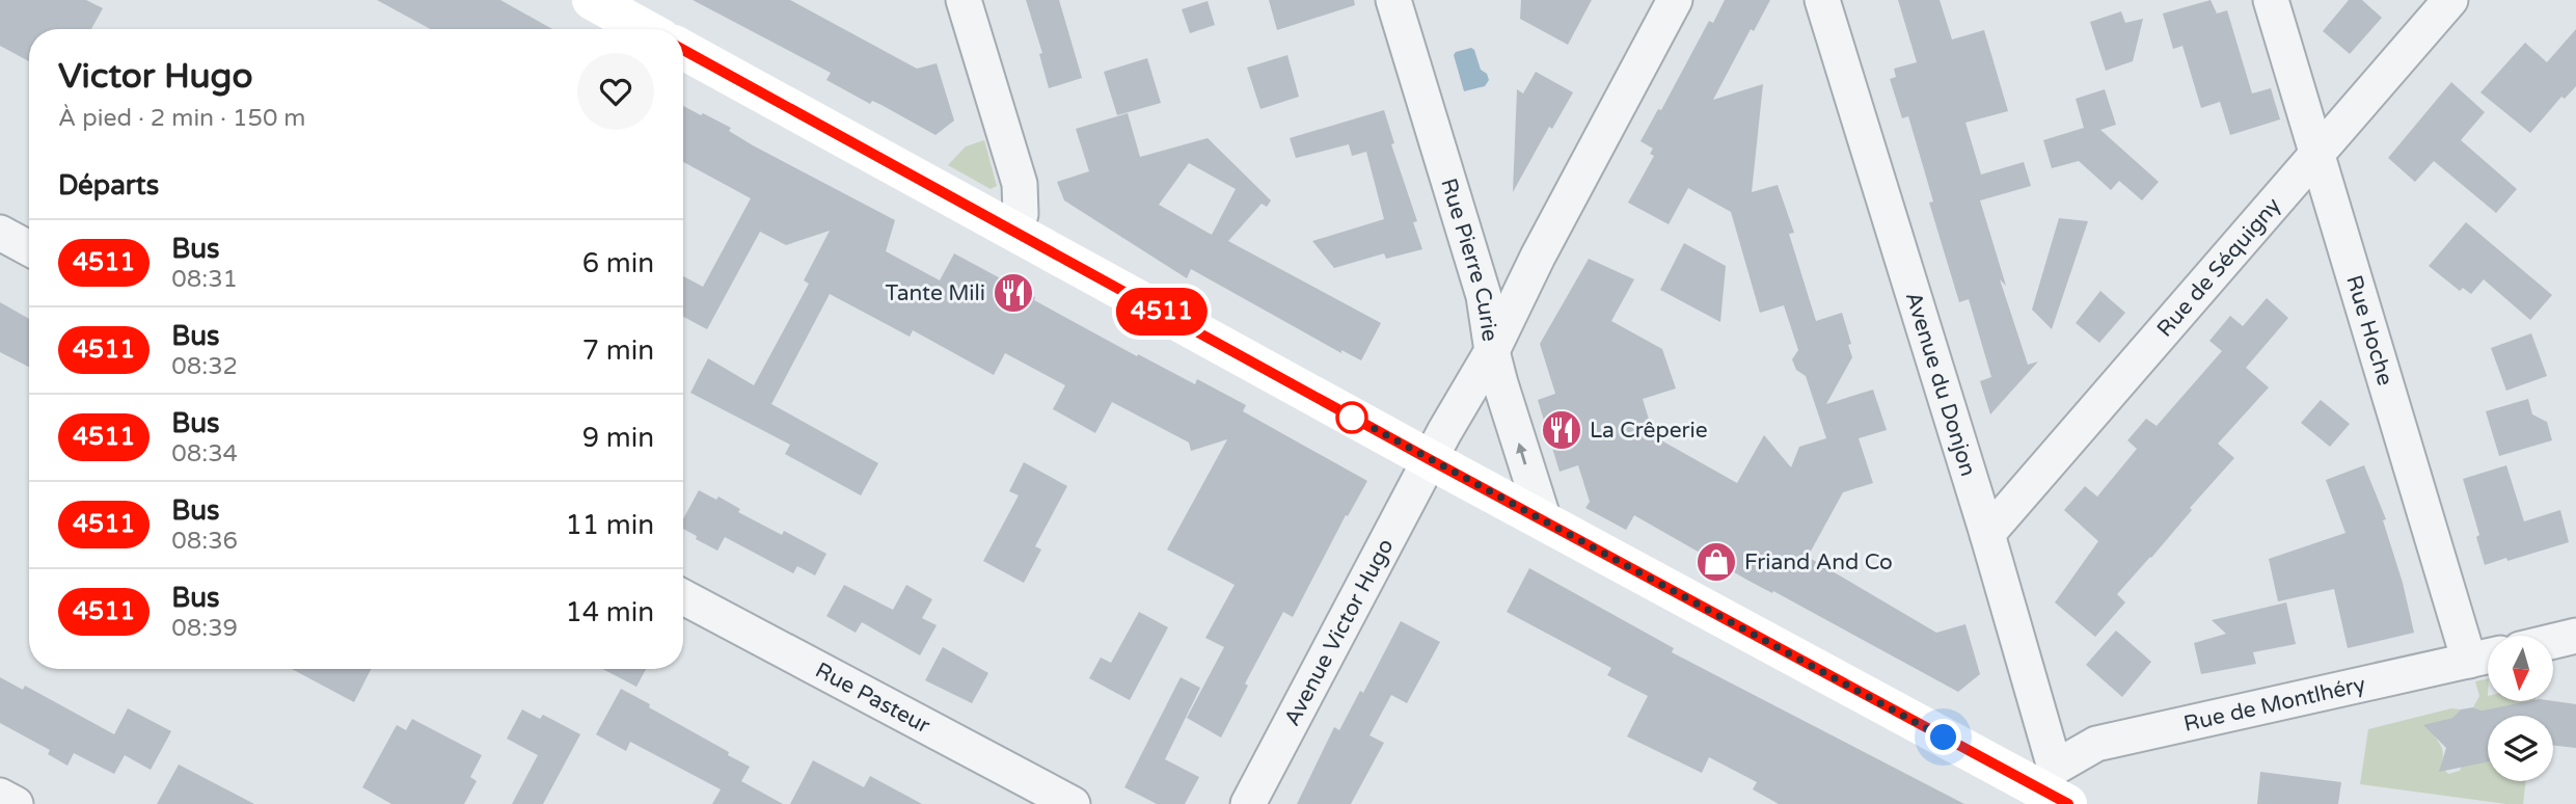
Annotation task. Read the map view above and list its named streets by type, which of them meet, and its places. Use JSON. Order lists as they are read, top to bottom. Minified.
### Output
{"streets":{"street":["Rue Pierre Curie","Rue de Séquigny","Rue Hoche","Avenue du Donjon","Avenue Victor Hugo","Rue Pasteur","Rue de Montlhéry"]},"crossings":[["Rue Pierre Curie","Avenue Victor Hugo"],["Rue de Séquigny","Rue Hoche"],["Rue de Séquigny","Avenue du Donjon"],["Rue Hoche","Rue de Montlhéry"],["Avenue du Donjon","Rue de Montlhéry"]],"places":{"restaurant":["Tante Mili","La Crêperie"],"shop":["Friand And Co"]},"lines":["bus line 4511"],"north":"bottom","page":{"on_map":"4511","heading":[["Victor Hugo","À pied · 2 min · 150 m"],"Départs"],"list":[{"mark":"4511","name":"Bus","note":"08:31","value":"6 min"},{"mark":"4511","name":"Bus","note":"08:32","value":"7 min"},{"mark":"4511","name":"Bus","note":"08:34","value":"9 min"},{"mark":"4511","name":"Bus","note":"08:36","value":"11 min"},{"mark":"4511","name":"Bus","note":"08:39","value":"14 min"}]}}
